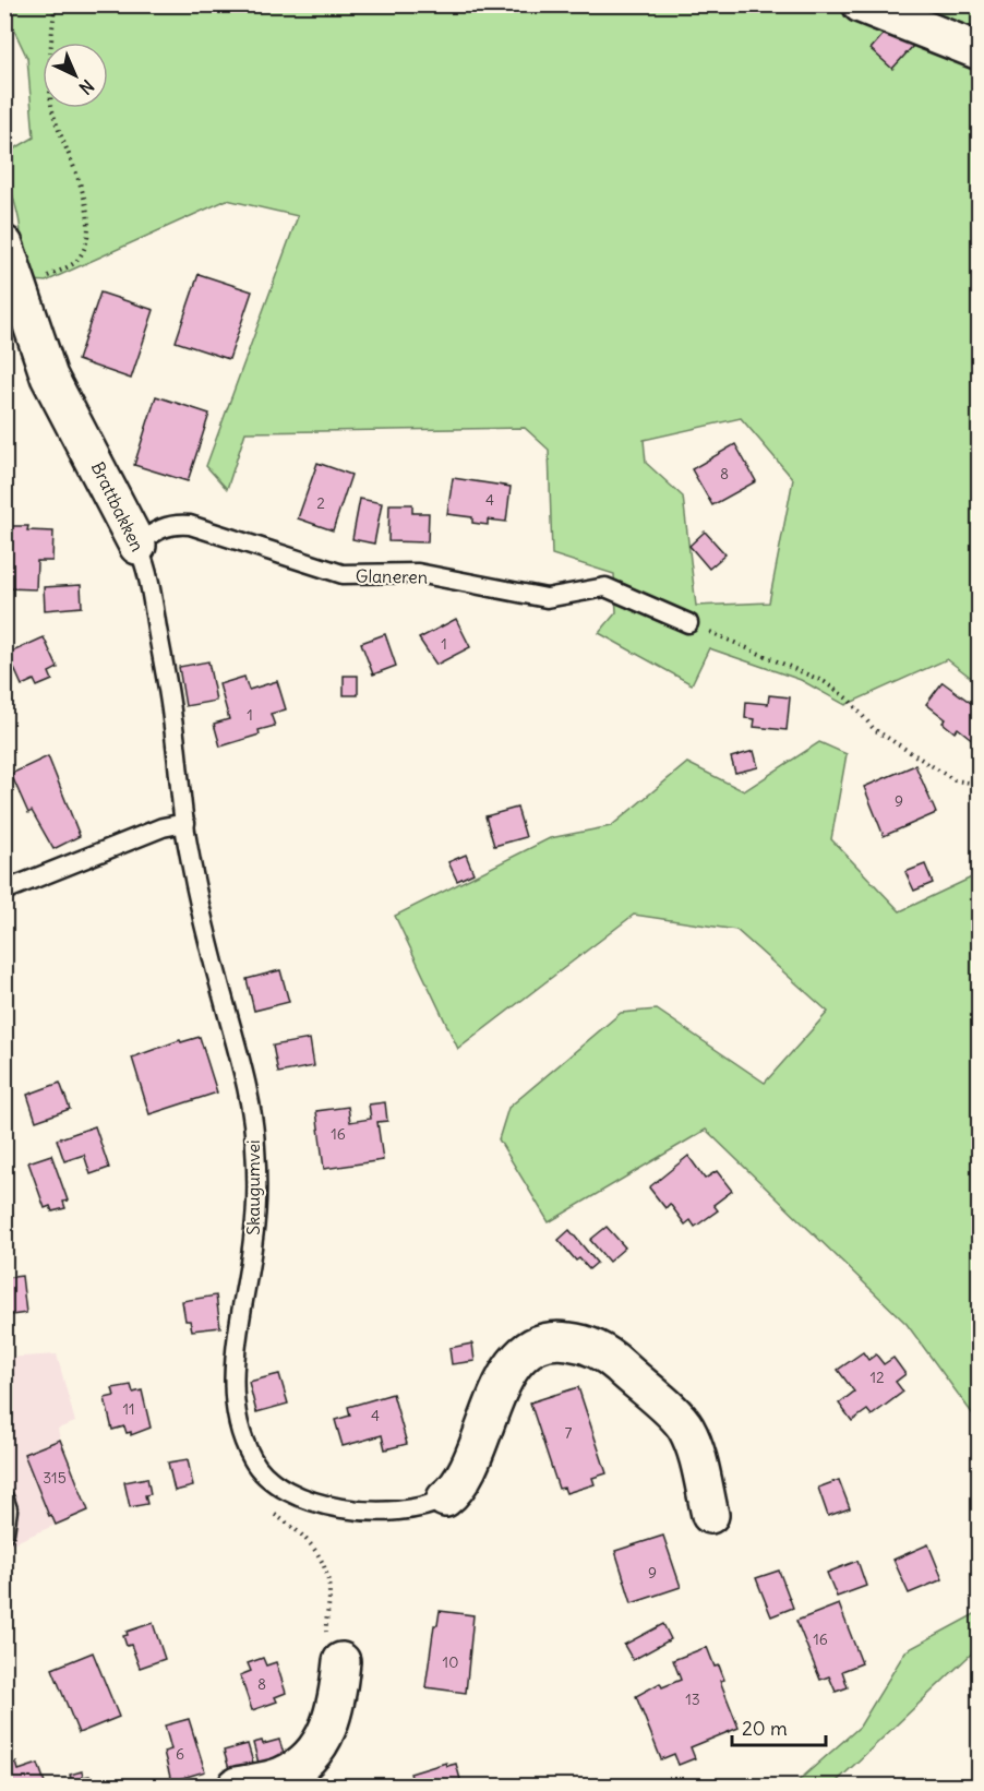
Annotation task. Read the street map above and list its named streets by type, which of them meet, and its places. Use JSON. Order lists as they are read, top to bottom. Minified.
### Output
{"streets":{"street":["Brattbakken"],"lane":["Glaneren","Skaugumvei"]},"crossings":[["Brattbakken","Glaneren"],["Brattbakken","Skaugumvei"]],"house_numbers":["8","4","2","1","1","9","16","12","11","4","7","315","9","16","10","8","13","6"],"scale_bar":"20 m","north":"bottom right"}
